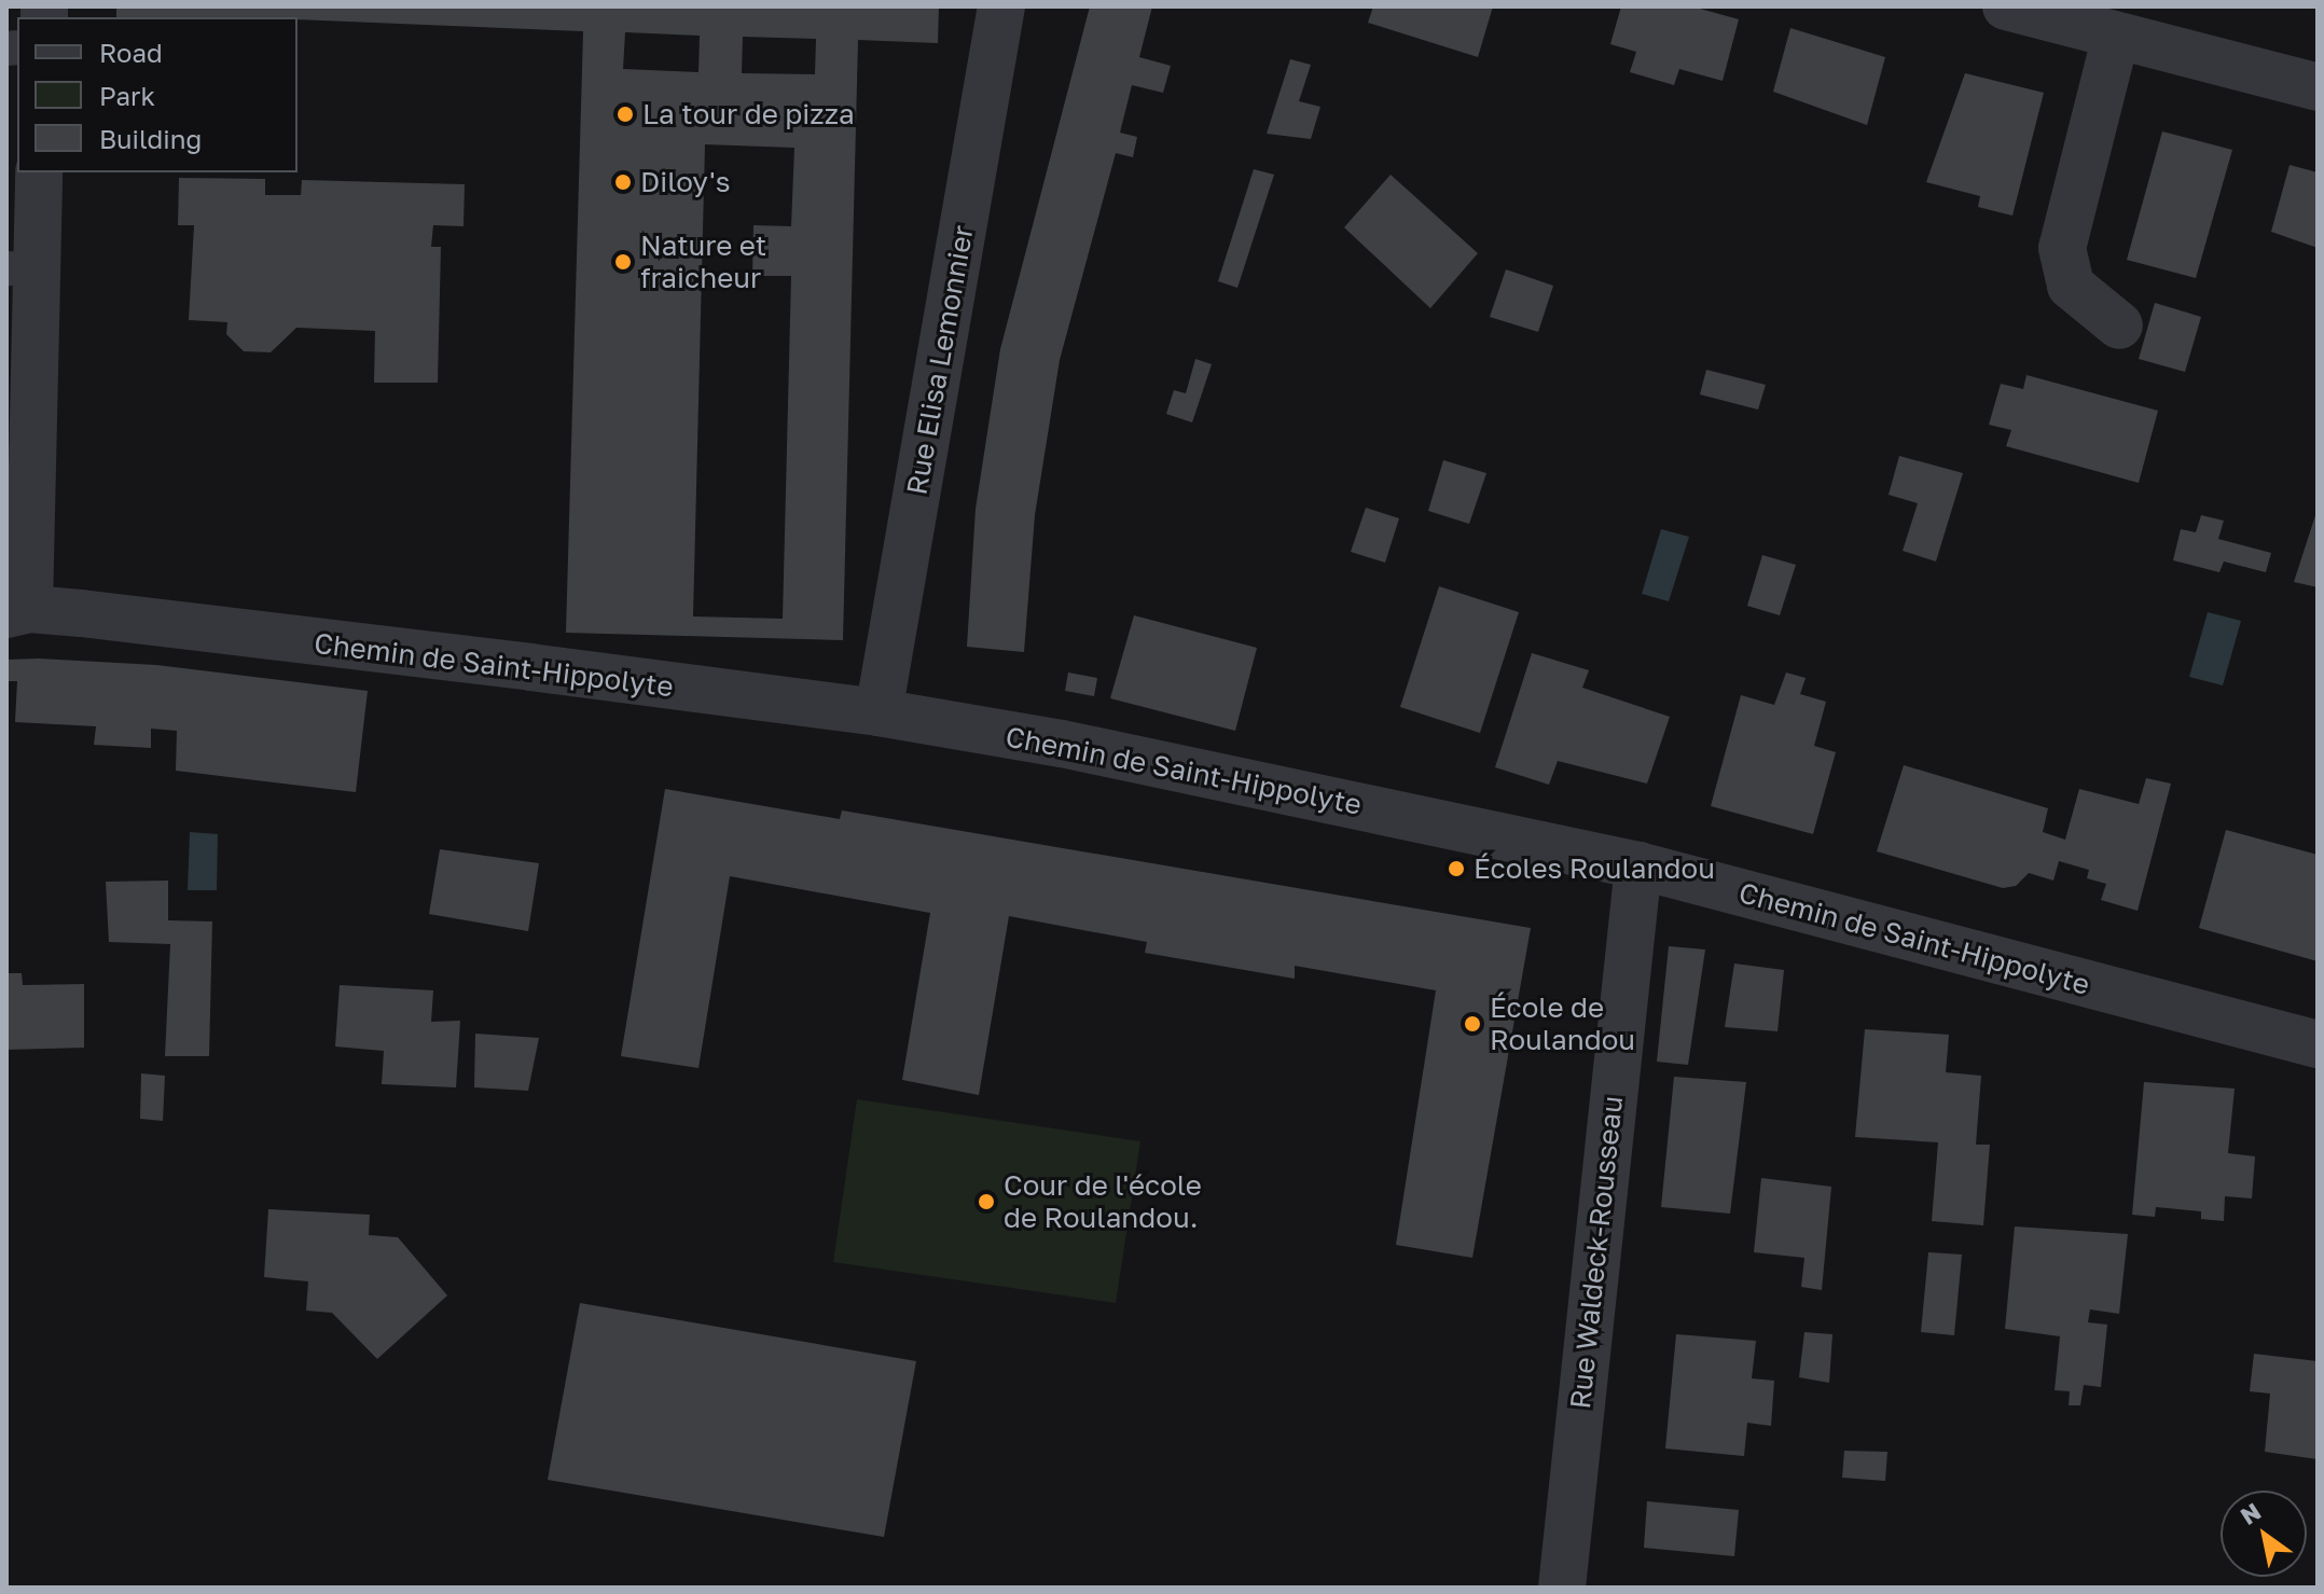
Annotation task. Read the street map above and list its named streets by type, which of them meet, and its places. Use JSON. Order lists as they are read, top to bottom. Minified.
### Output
{"streets":{"street":["Rue Elisa Lemonnier","Chemin de Saint-Hippolyte","Rue Waldeck-Rousseau"]},"crossings":[["Rue Elisa Lemonnier","Chemin de Saint-Hippolyte"],["Chemin de Saint-Hippolyte","Rue Waldeck-Rousseau"]],"places":["La tour de pizza","Diloy's","Nature et fraicheur","Écoles Roulandou","École de Roulandou","Cour de l'école de Roulandou."],"legend":["Road","Park","Building"],"north":"top left"}
